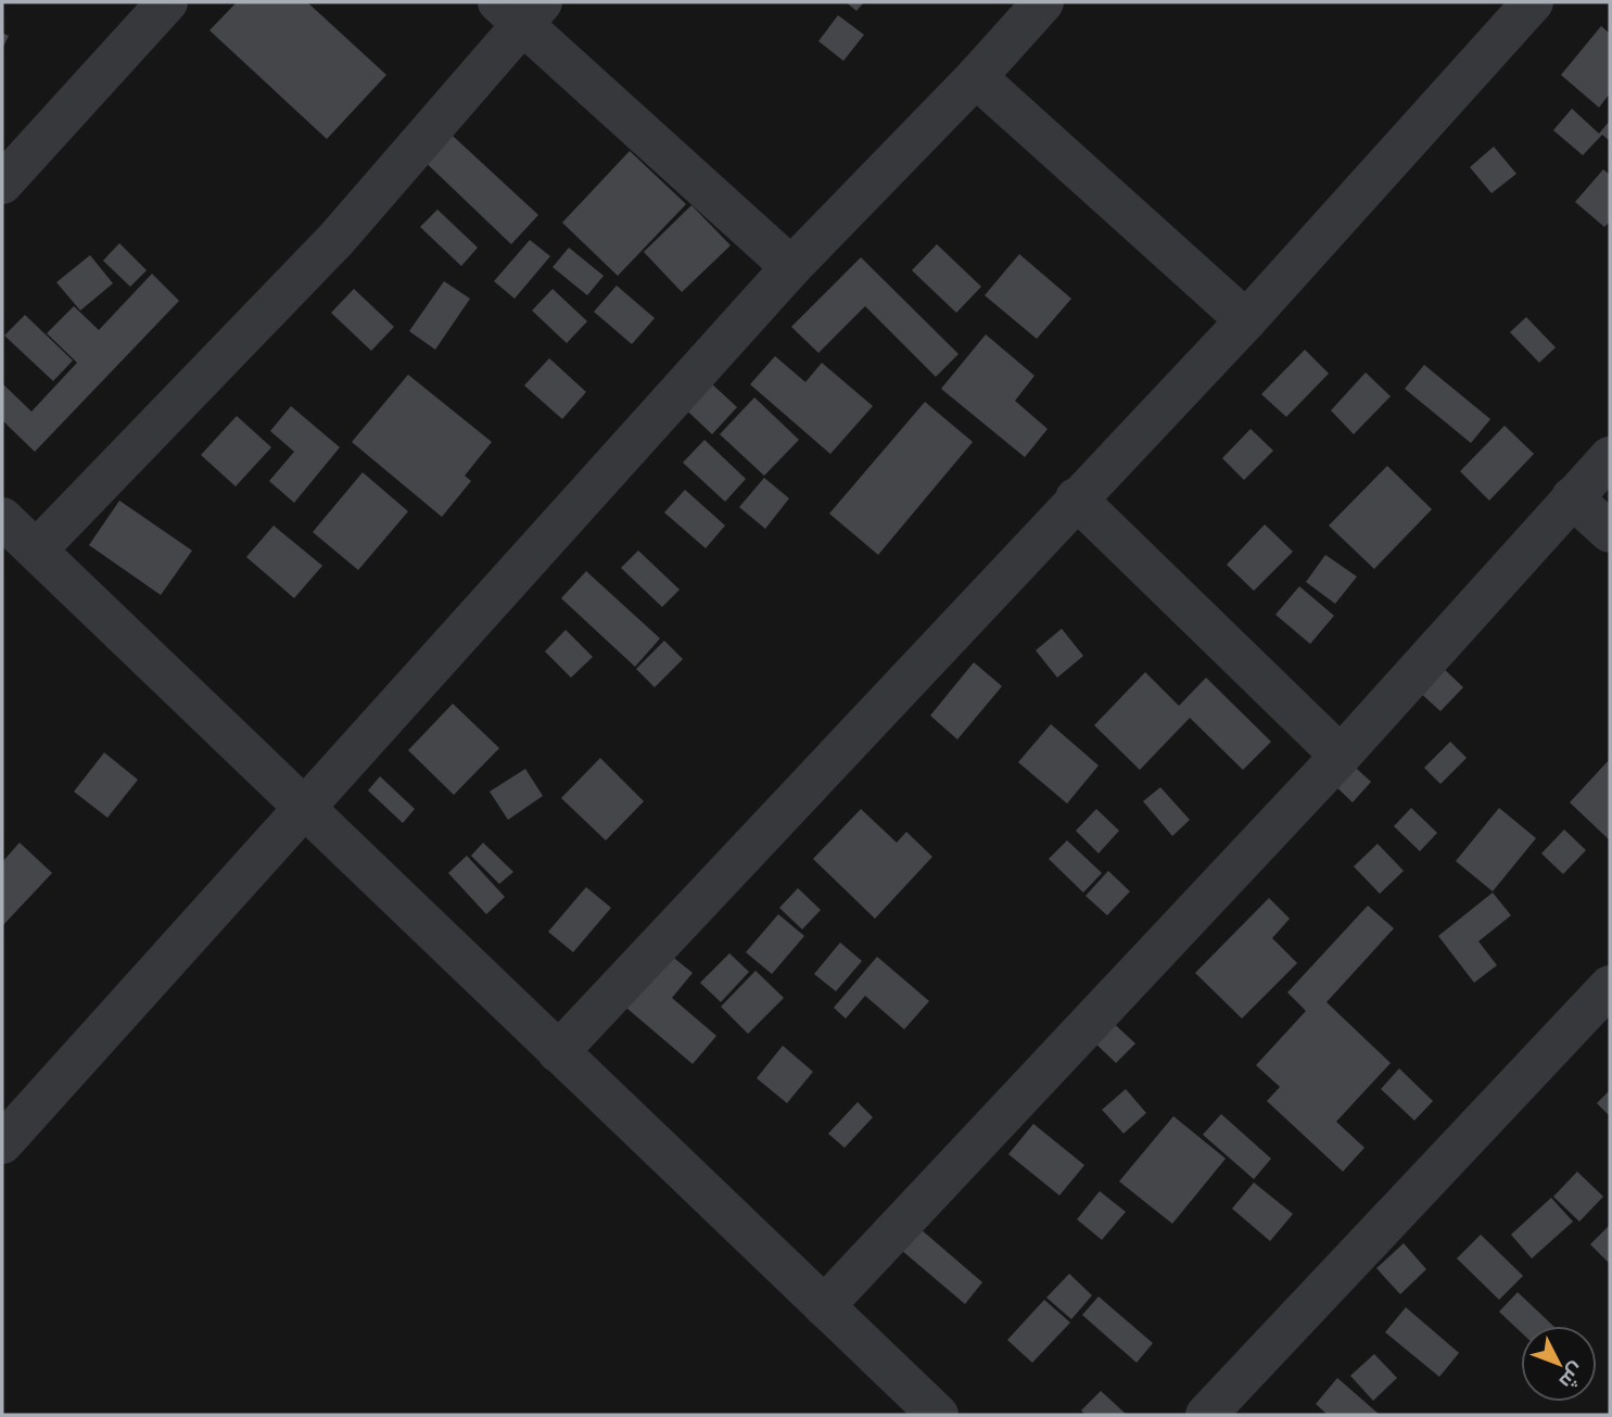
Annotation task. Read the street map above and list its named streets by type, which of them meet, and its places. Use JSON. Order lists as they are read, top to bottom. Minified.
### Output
{"north":"bottom right"}
